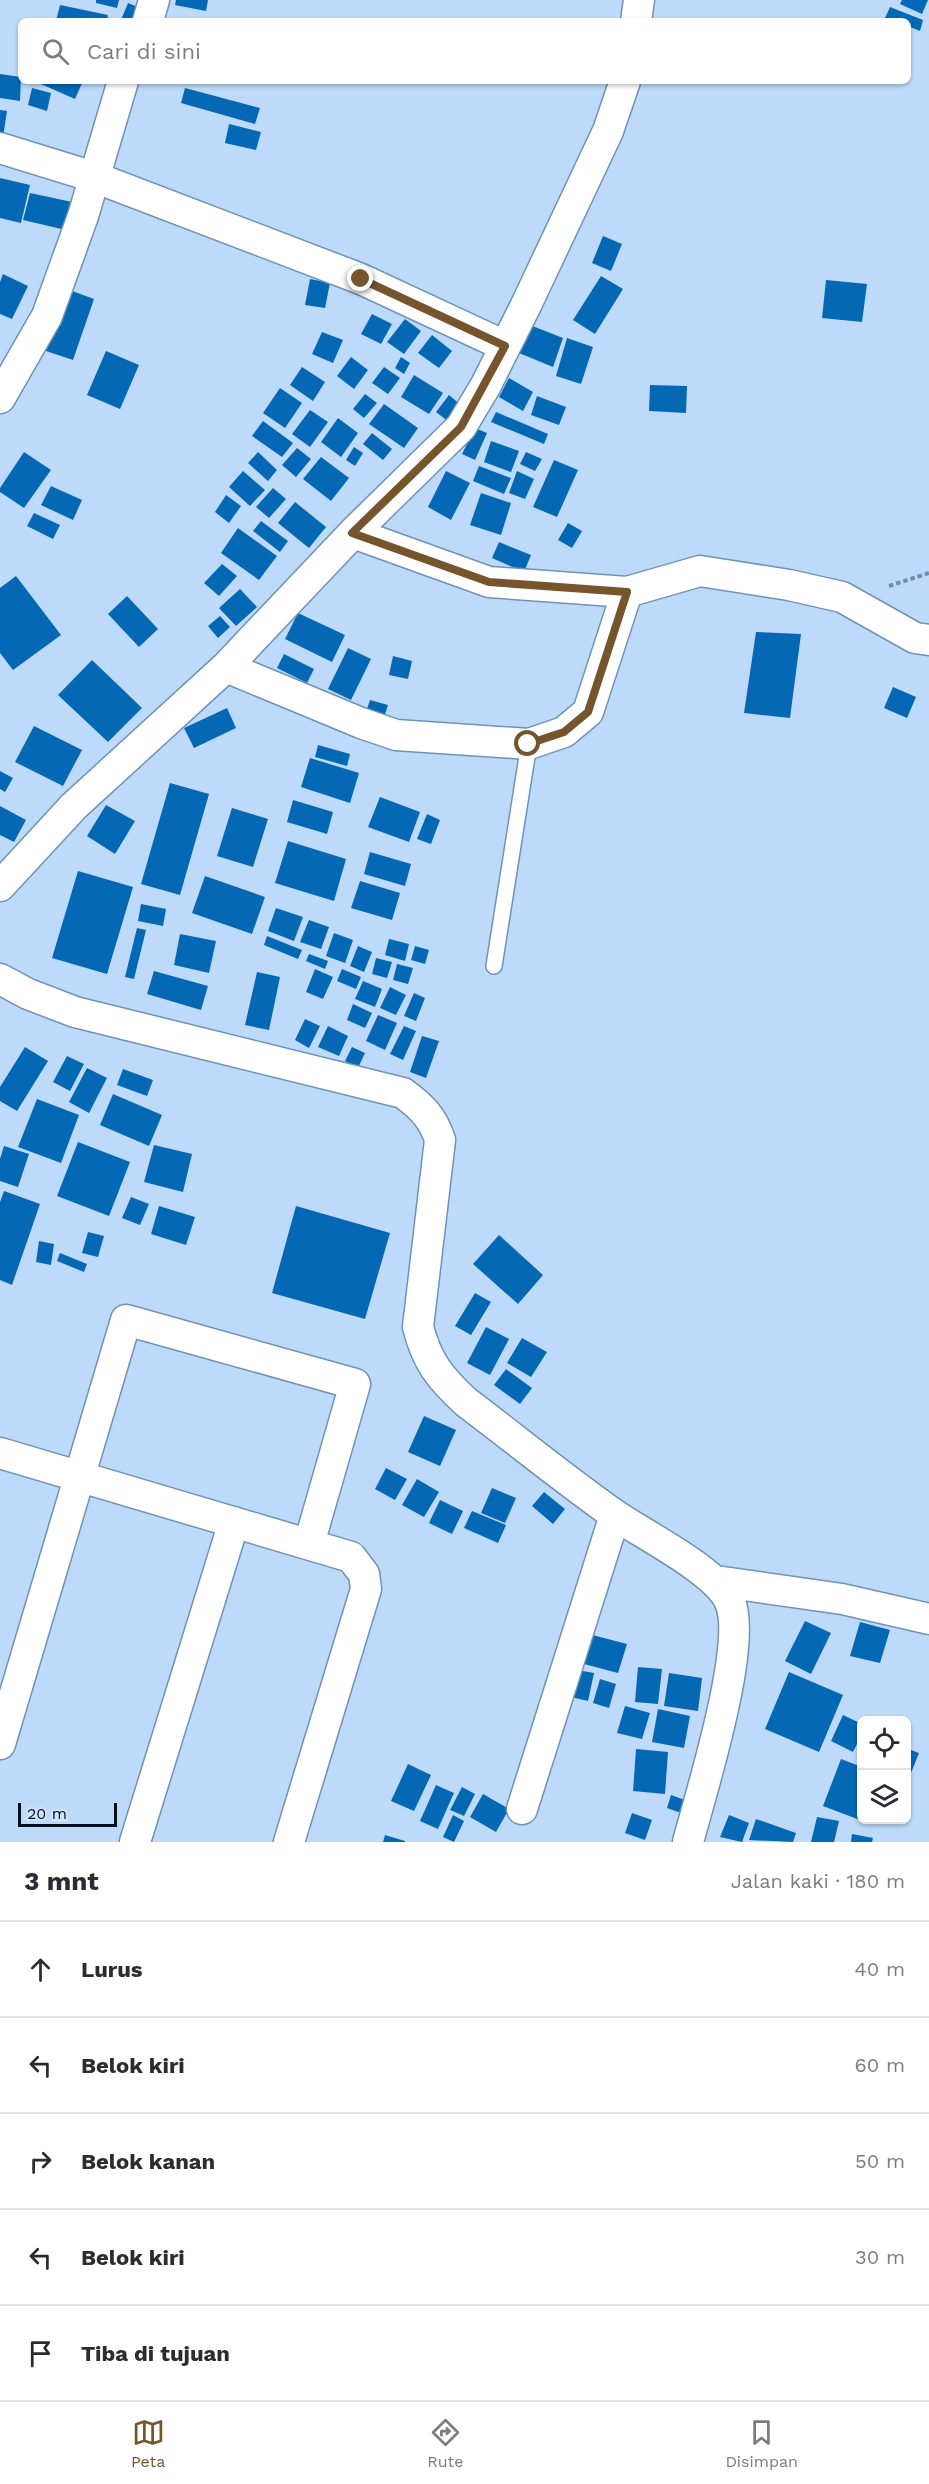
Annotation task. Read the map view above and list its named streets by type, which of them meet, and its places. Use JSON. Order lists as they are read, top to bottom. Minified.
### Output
{"scale_bar":"20 m","page":{"search":"Cari di sini","scale":"20 m","heading":["3 mnt","Jalan kaki · 180 m"],"list":[["Lurus","40 m"],["Belok kiri","60 m"],["Belok kanan","50 m"],["Belok kiri","30 m"],"Tiba di tujuan"],"nav":["Peta","Rute","Disimpan"]}}
